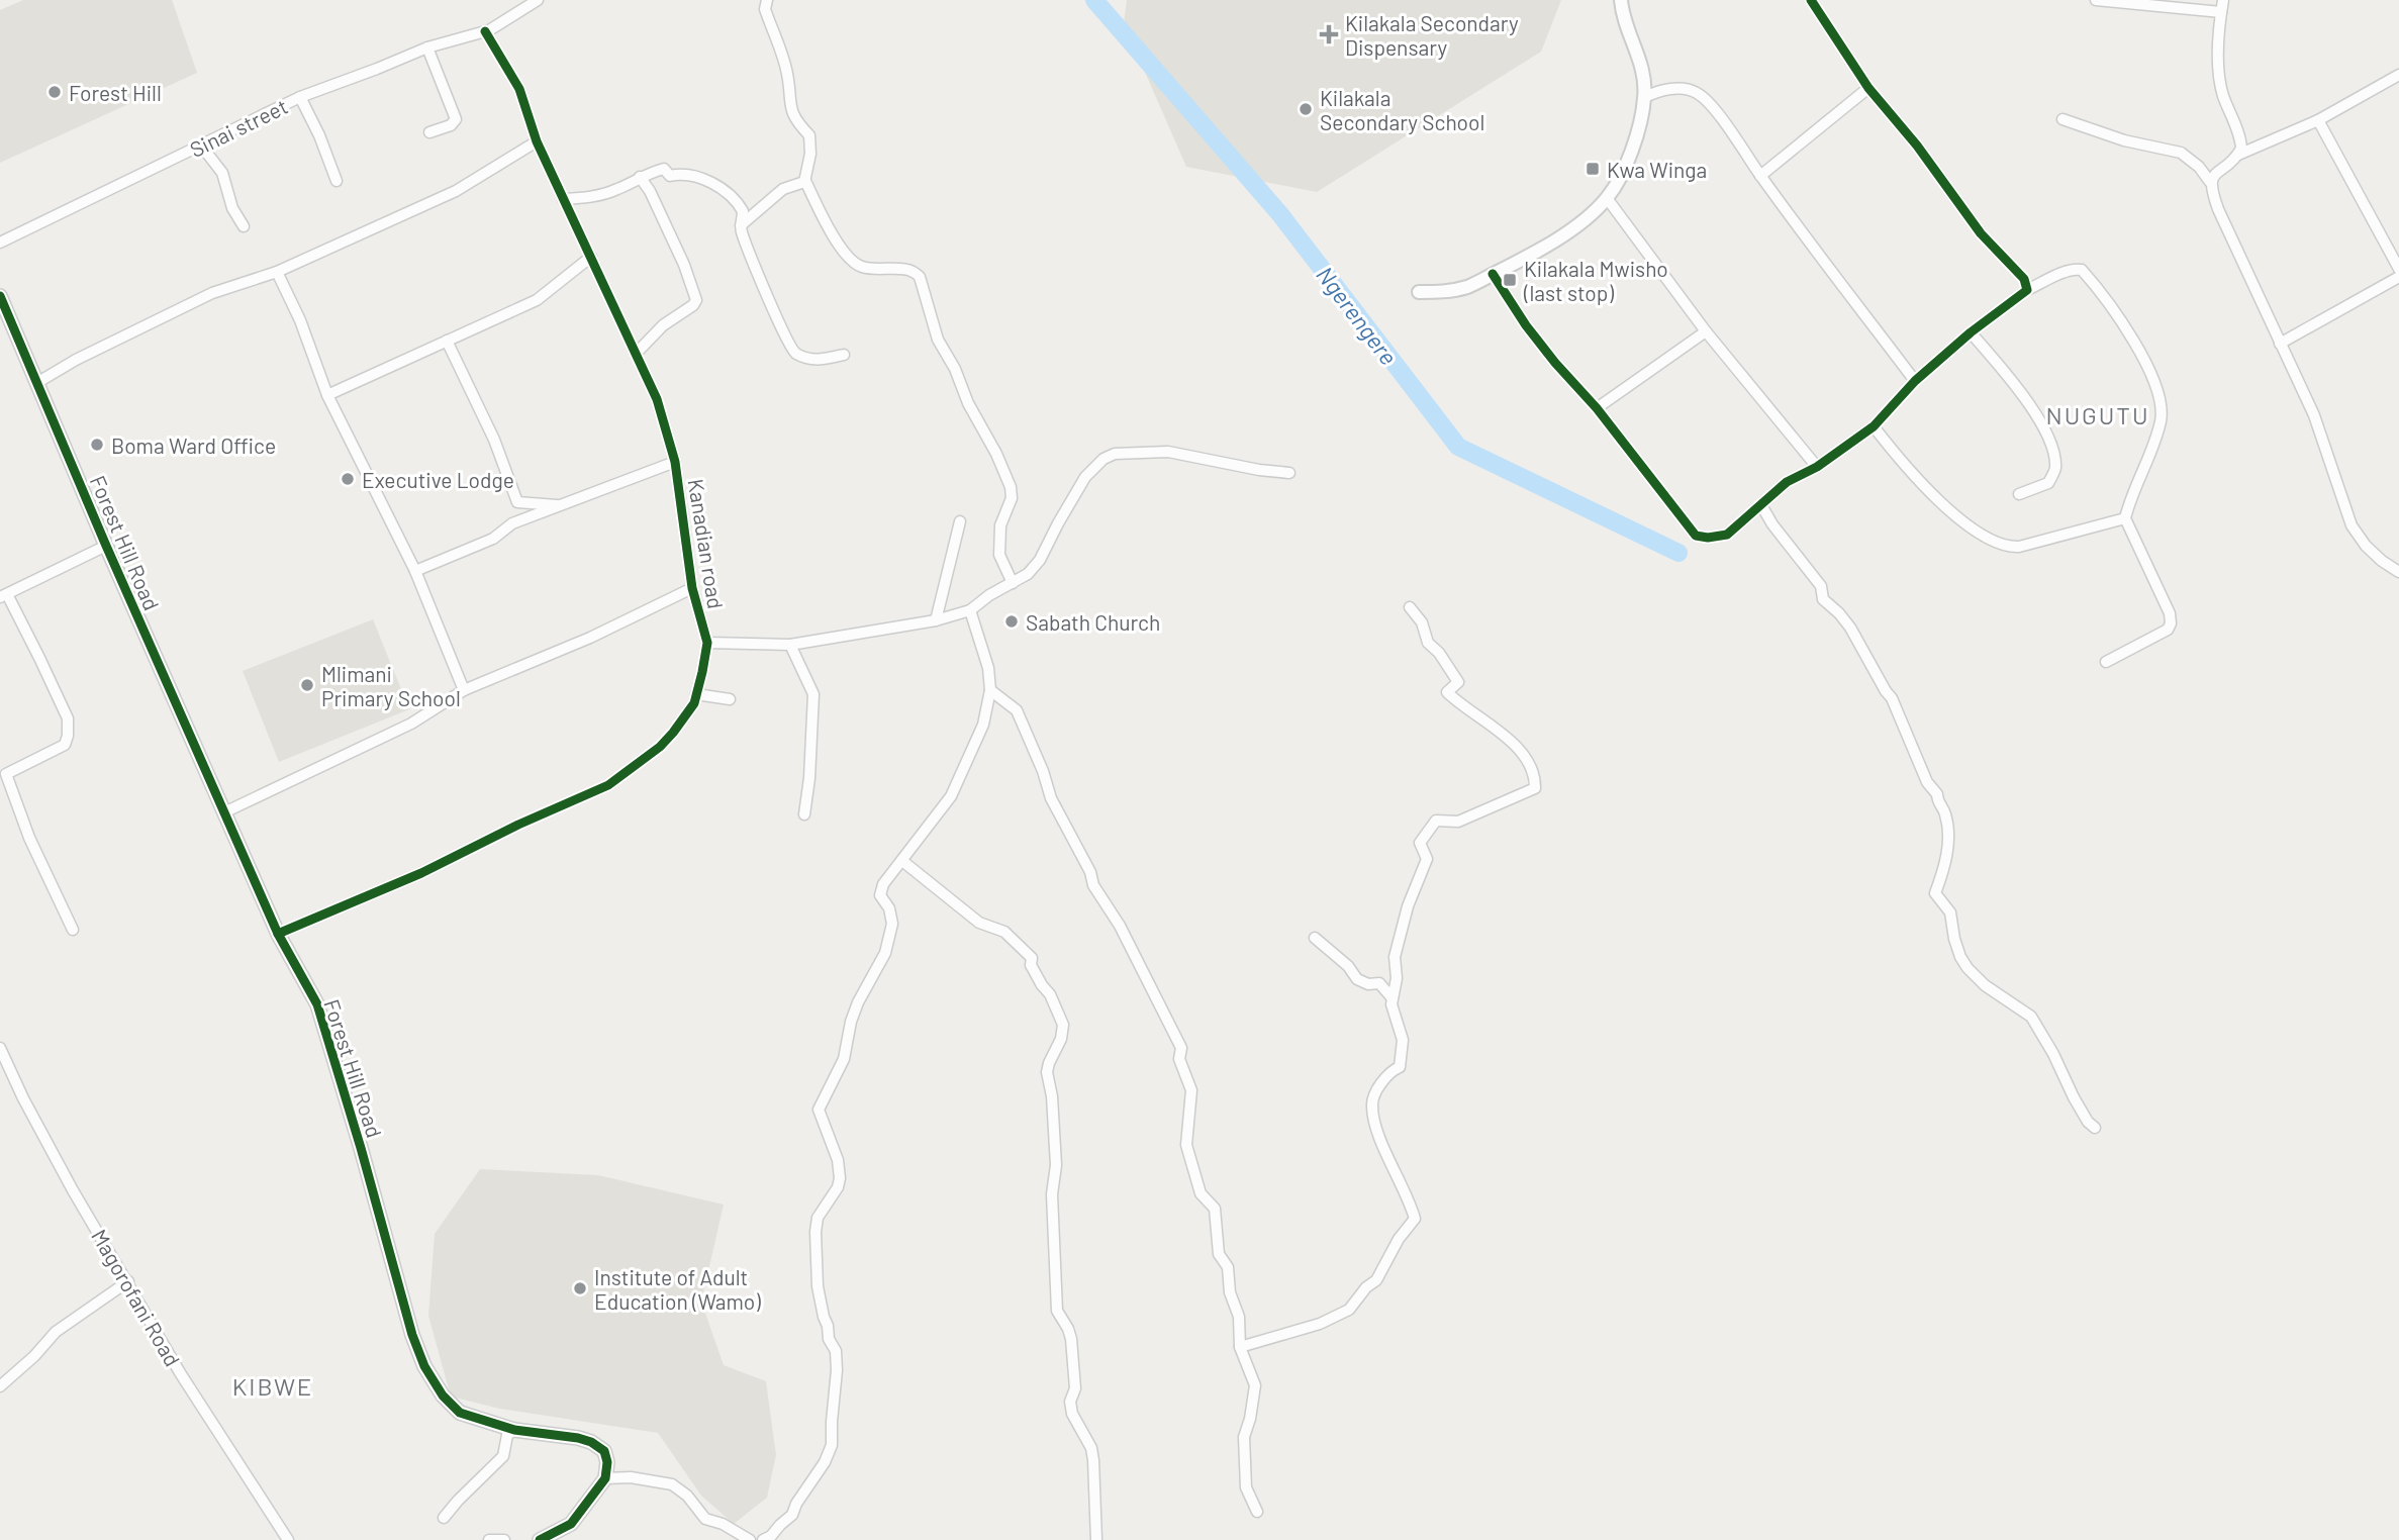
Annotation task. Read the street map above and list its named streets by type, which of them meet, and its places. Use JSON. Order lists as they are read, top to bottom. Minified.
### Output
{"streets":{"street":["Sinai street","Forest Hill Road","Kanadian road","Magorofani Road"]},"crossings":[["Sinai street","Kanadian road"],["Forest Hill Road","Kanadian road"]],"districts":["NUGUTU","KIBWE"],"water":["Ngerengere"],"places":{"health":["Kilakala Secondary Dispensary"],"other":["Forest Hill","Kilakala Secondary School","Boma Ward Office","Executive Lodge","Sabath Church","Mlimani Primary School","Institute of Adult Education (Wamo)"],"transit":["Kwa Winga","Kilakala Mwisho (last stop)"]}}
